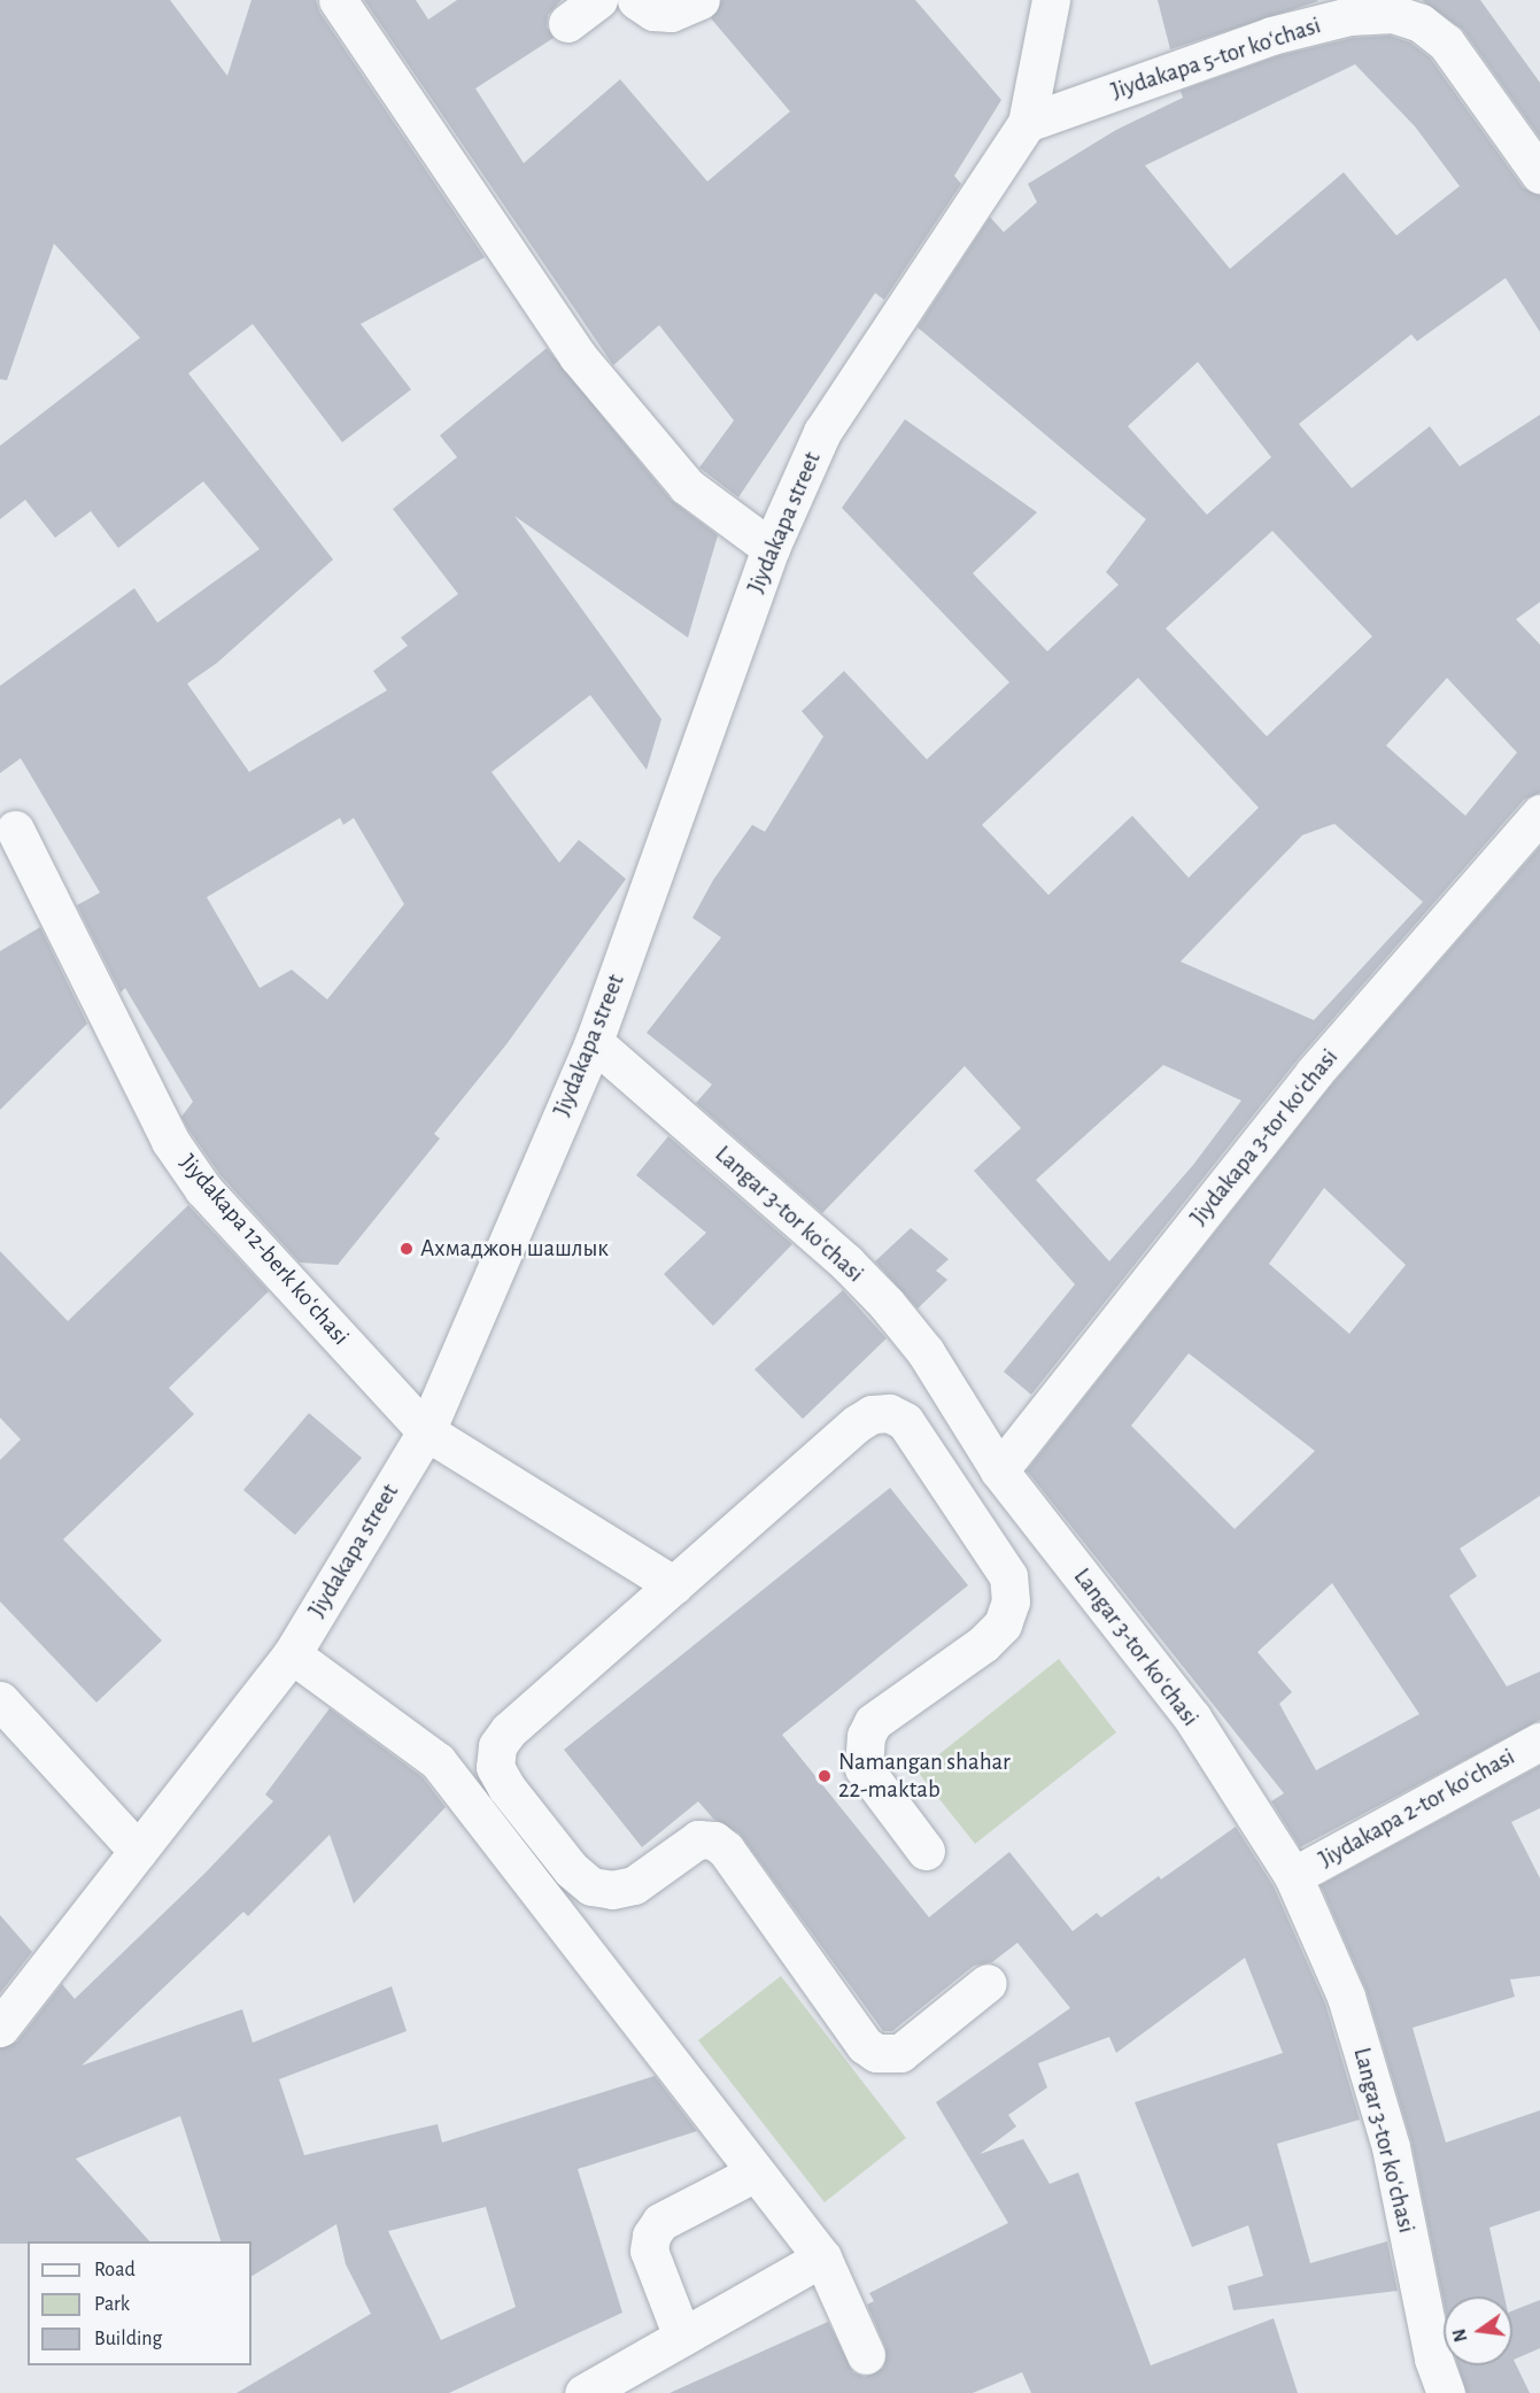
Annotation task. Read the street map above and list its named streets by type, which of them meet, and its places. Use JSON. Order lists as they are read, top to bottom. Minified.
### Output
{"streets":{"street":["Jiydakapa 5-tor koʻchasi","Jiydakapa street","Jiydakapa 3-tor koʻchasi","Langar 3-tor koʻchasi","Jiydakapa 12-berk koʻchasi","Jiydakapa 2-tor koʻchasi"]},"crossings":[["Jiydakapa 5-tor koʻchasi","Jiydakapa street"],["Jiydakapa street","Langar 3-tor koʻchasi"],["Jiydakapa street","Jiydakapa 12-berk koʻchasi"],["Jiydakapa 3-tor koʻchasi","Langar 3-tor koʻchasi"],["Langar 3-tor koʻchasi","Jiydakapa 2-tor koʻchasi"]],"places":["Ахмаджон шашлык","Namangan shahar 22-maktab"],"legend":["Road","Park","Building"],"north":"left"}
